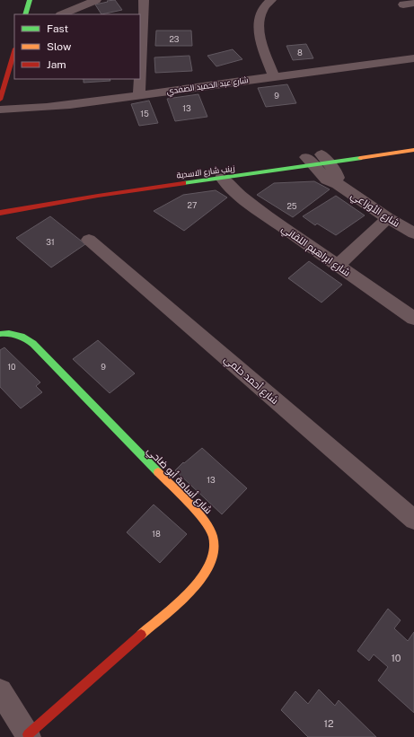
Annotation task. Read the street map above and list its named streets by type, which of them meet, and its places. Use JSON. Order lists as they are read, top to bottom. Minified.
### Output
{"streets":{"street":["شارع عبد الحميد الصفدي","زينب شارع الاسدية","شارع الأوزاعي","شارع ابراهيم اللقاني","شارع أحمد حلمي","شارع أسامة أبو ضاحي"]},"crossings":[["زينب شارع الاسدية","شارع الأوزاعي"],["زينب شارع الاسدية","شارع ابراهيم اللقاني"]],"house_numbers":["23","8","9","13","15","27","25","31","10","9","13","18","10","12"],"legend":["Fast","Slow","Jam"]}
